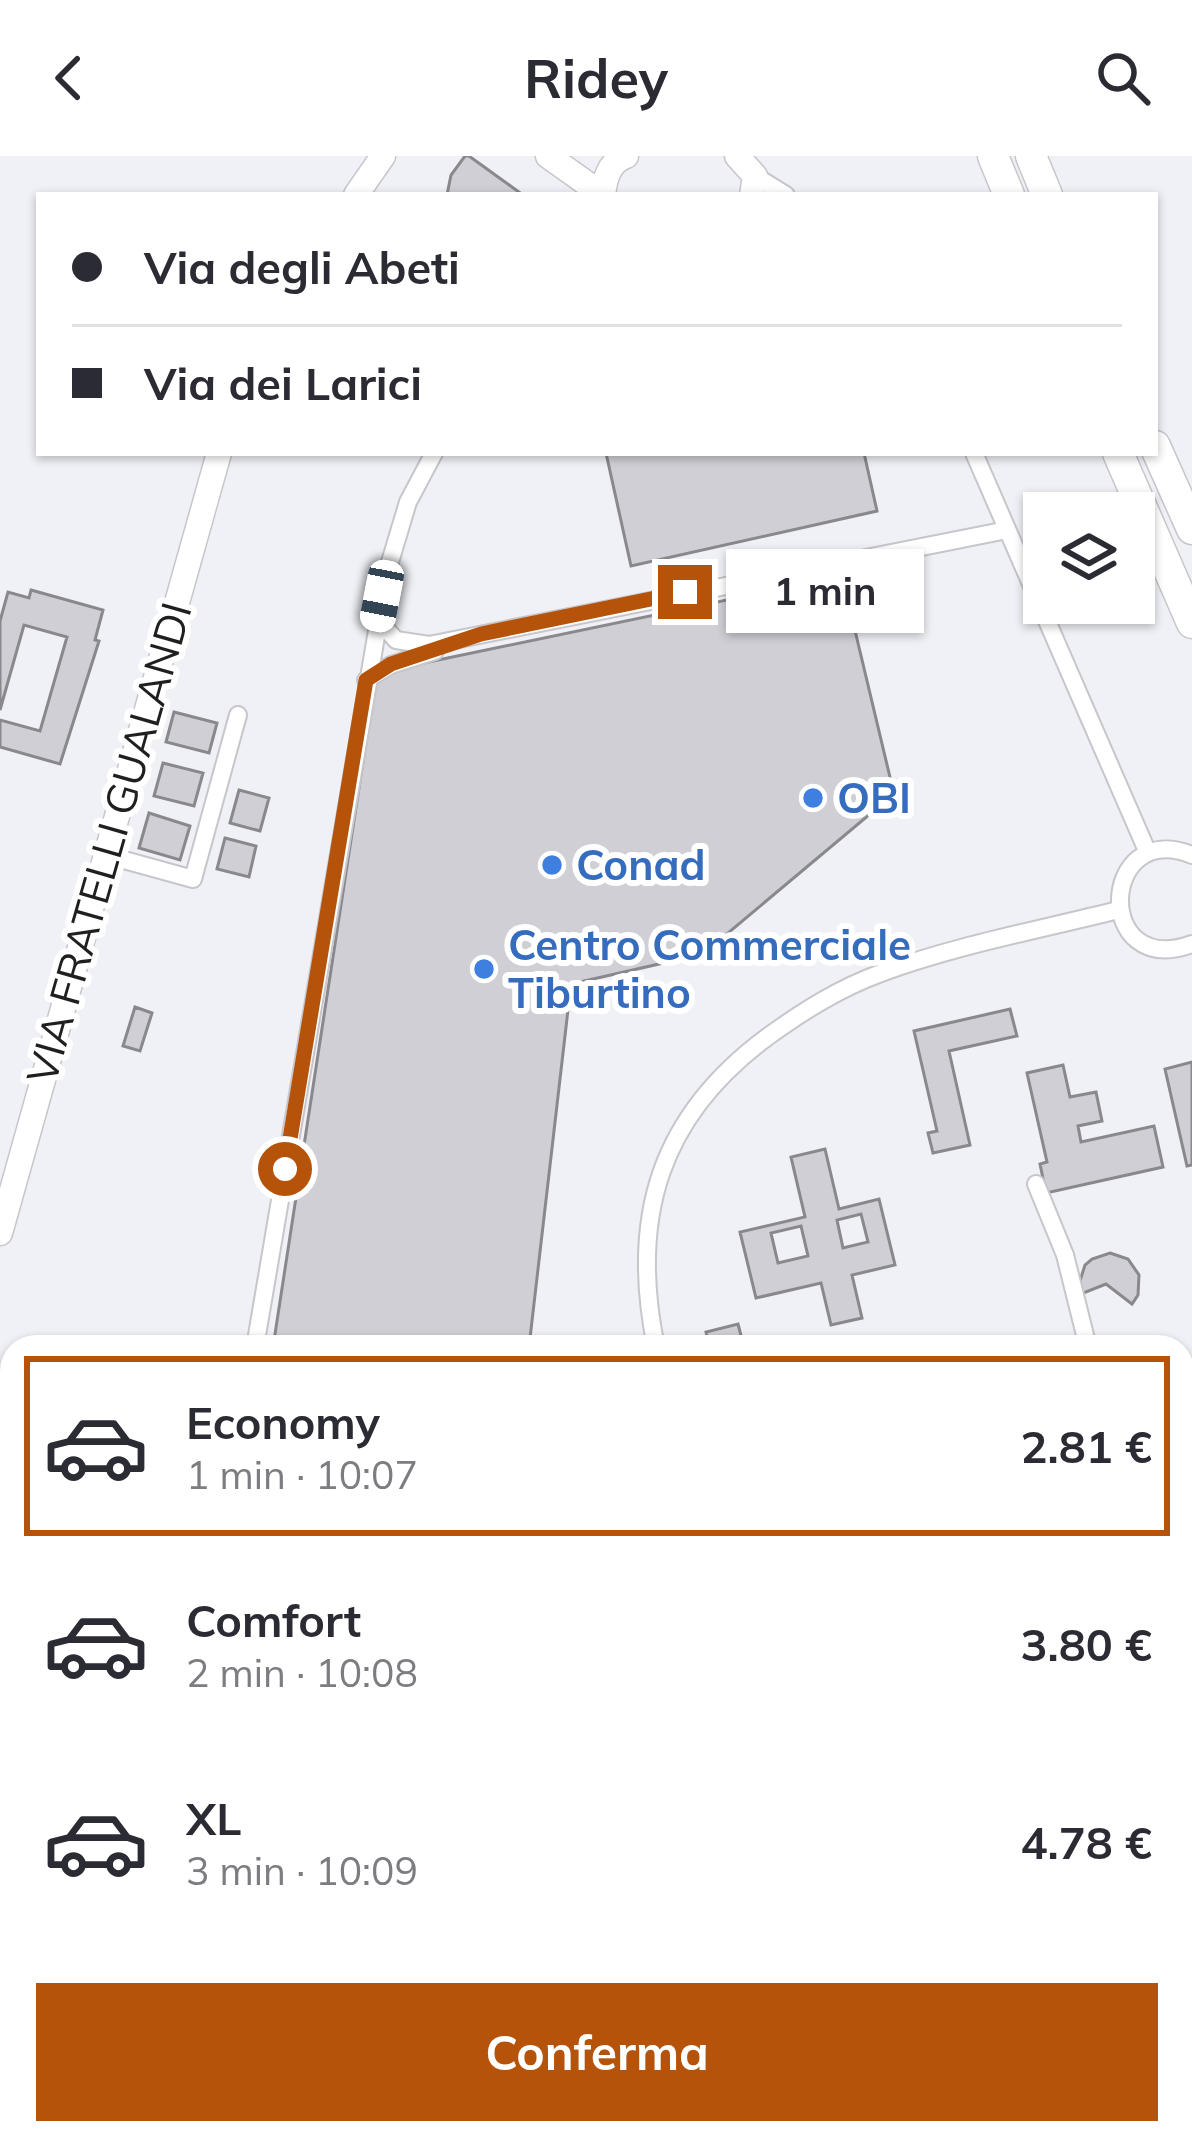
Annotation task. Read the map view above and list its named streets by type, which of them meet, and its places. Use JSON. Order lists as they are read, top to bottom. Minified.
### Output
{"streets":{"street":["VIA FRATELLI GUALANDI"]},"places":["OBI","Conad","Centro Commerciale Tiburtino"],"page":{"header":"Ridey","banner":["Via degli Abeti","Via dei Larici"],"bubble":"1 min","list":[{"name":"Economy","note":"1 min · 10:07","value":"2.81 €"},{"name":"Comfort","note":"2 min · 10:08","value":"3.80 €"},{"name":"XL","note":"3 min · 10:09","value":"4.78 €"}],"buttons":"Conferma"}}
